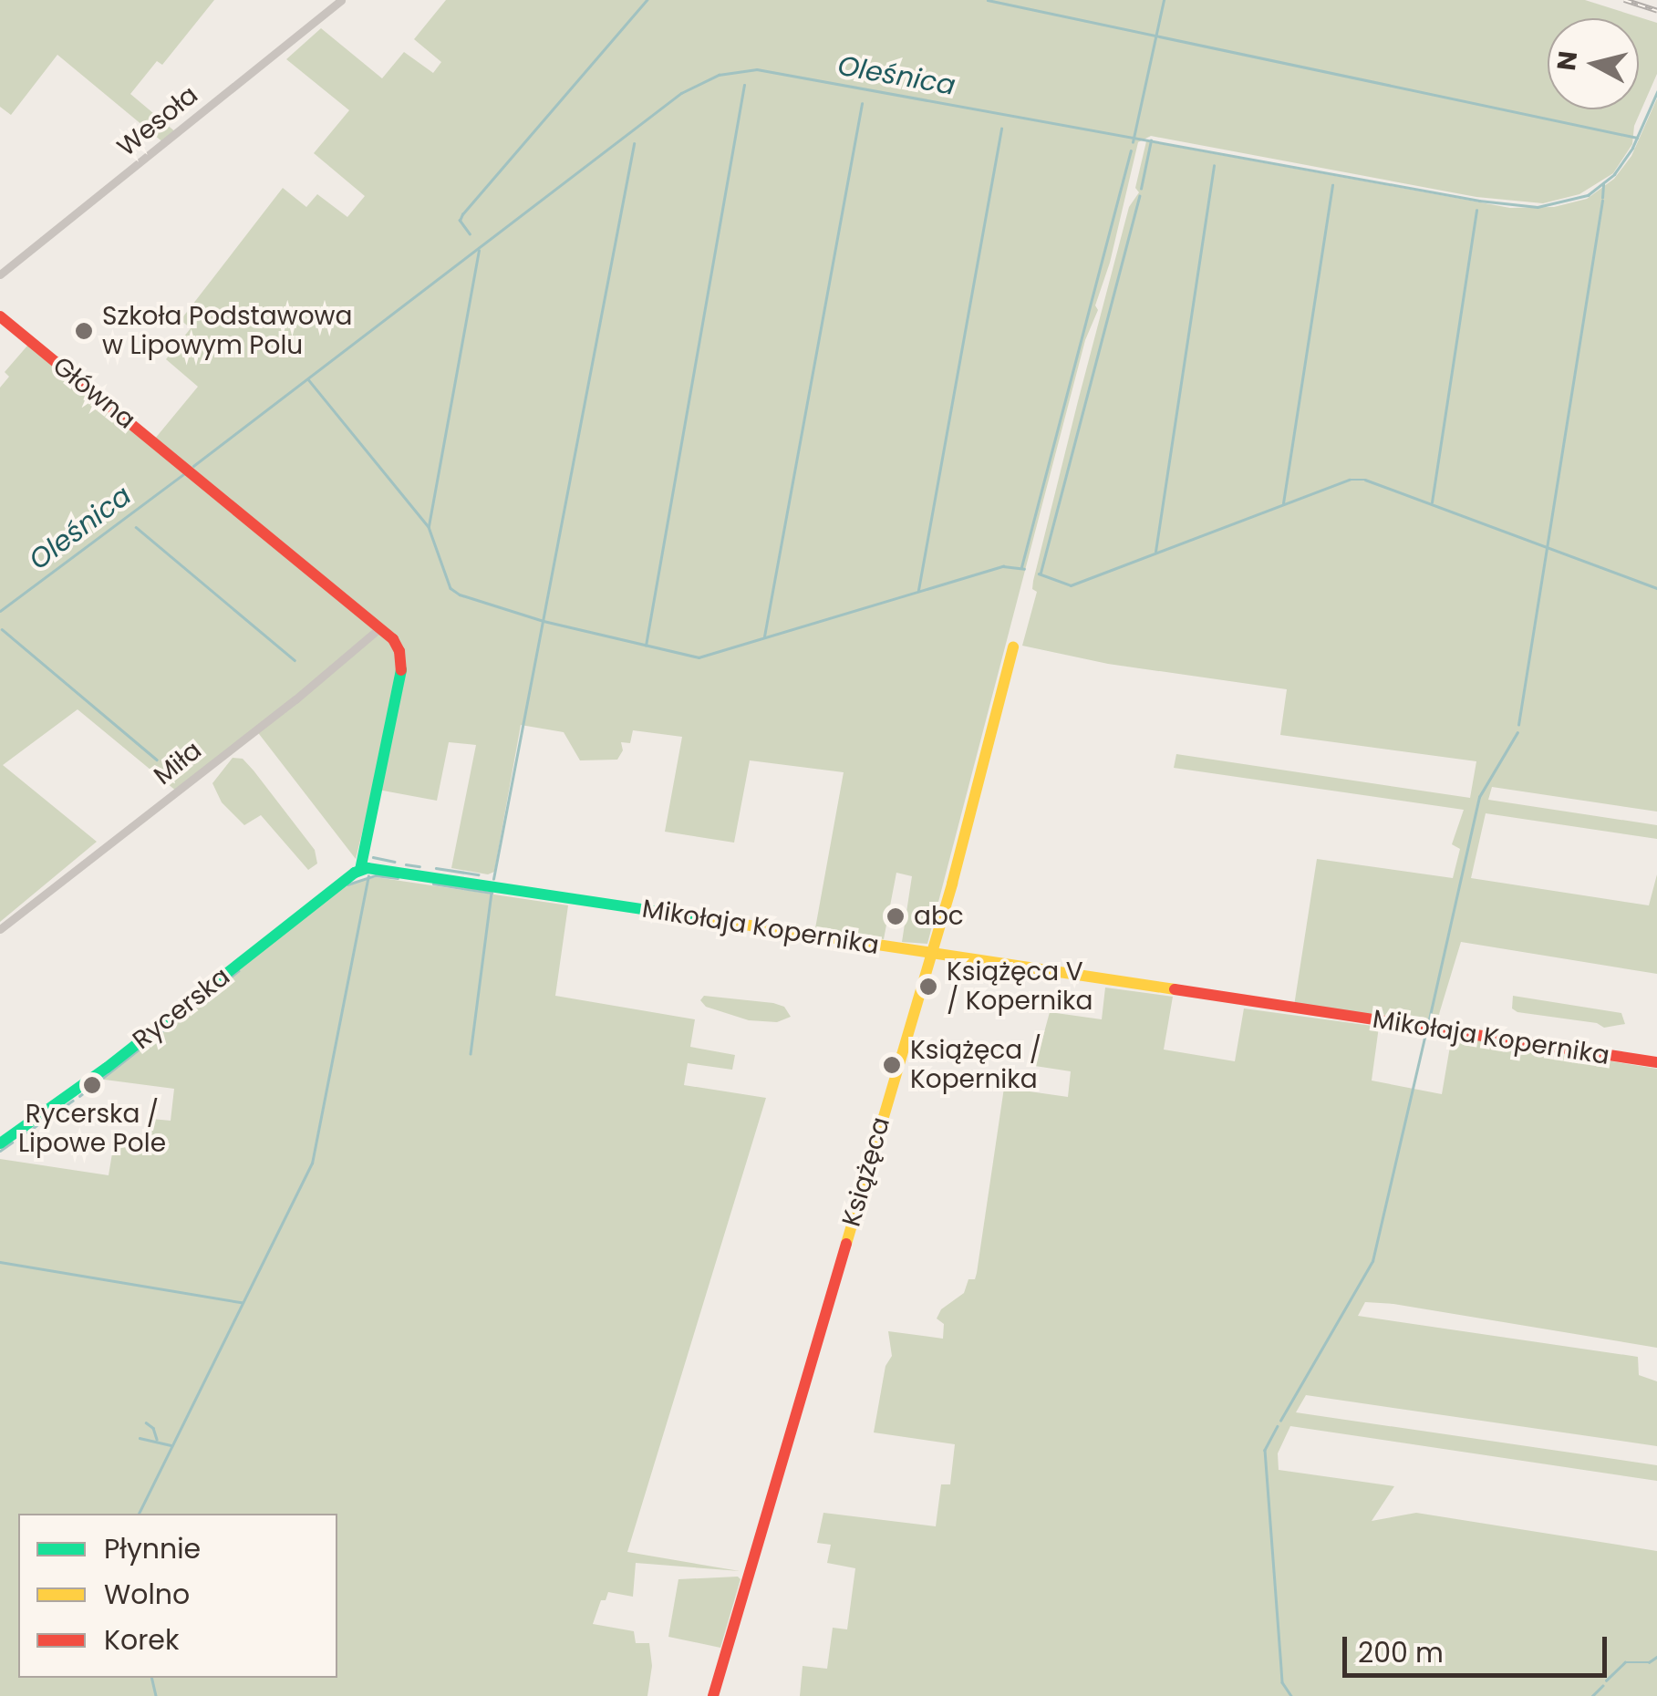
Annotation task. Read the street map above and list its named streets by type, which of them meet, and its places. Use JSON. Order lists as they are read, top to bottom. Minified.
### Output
{"streets":{"street":["Wesoła","Główna","Miła","Mikołaja Kopernika","Rycerska","Książęca"]},"crossings":[["Główna","Miła"],["Mikołaja Kopernika","Rycerska"],["Mikołaja Kopernika","Książęca"]],"water":["Oleśnica"],"places":["Szkoła Podstawowa w Lipowym Polu","abc","Książęca V / Kopernika","Książęca / Kopernika","Rycerska / Lipowe Pole"],"legend":["Płynnie","Wolno","Korek"],"scale_bar":"200 m","north":"left"}
